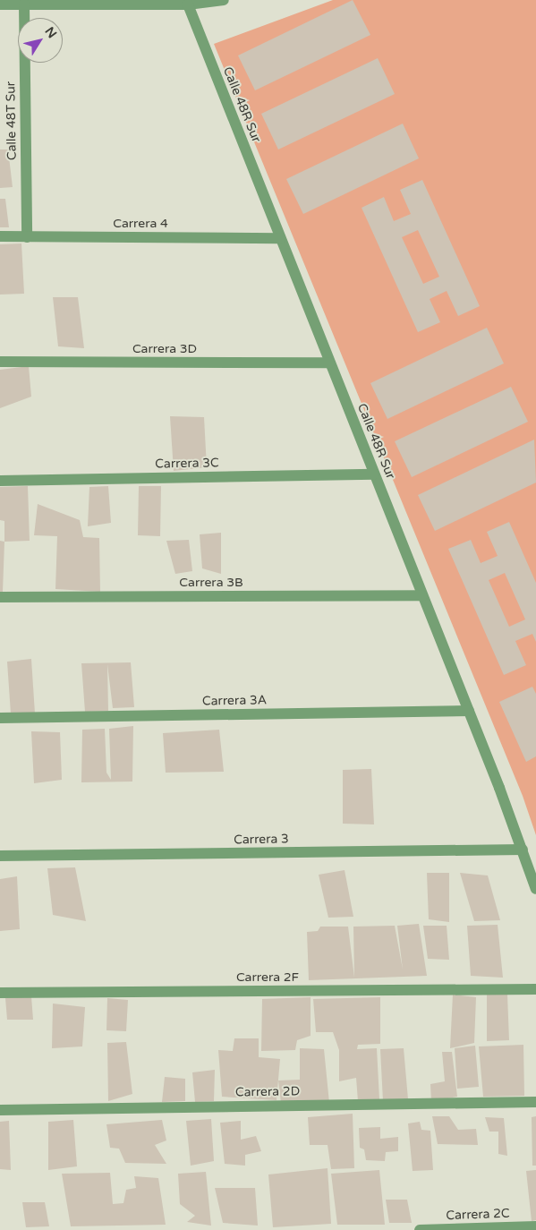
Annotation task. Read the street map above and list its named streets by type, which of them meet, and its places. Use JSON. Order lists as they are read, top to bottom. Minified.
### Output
{"streets":{"street":["Calle 48R Sur","Calle 48T Sur","Carrera 4","Carrera 3D","Carrera 3C","Carrera 3B","Carrera 3A","Carrera 3","Carrera 2F","Carrera 2D","Carrera 2C"]},"crossings":[["Calle 48R Sur","Carrera 4"],["Calle 48R Sur","Carrera 3D"],["Calle 48R Sur","Carrera 3C"],["Calle 48R Sur","Carrera 3B"],["Calle 48R Sur","Carrera 3A"],["Calle 48R Sur","Carrera 3"],["Calle 48T Sur","Carrera 4"]],"north":"top right"}
